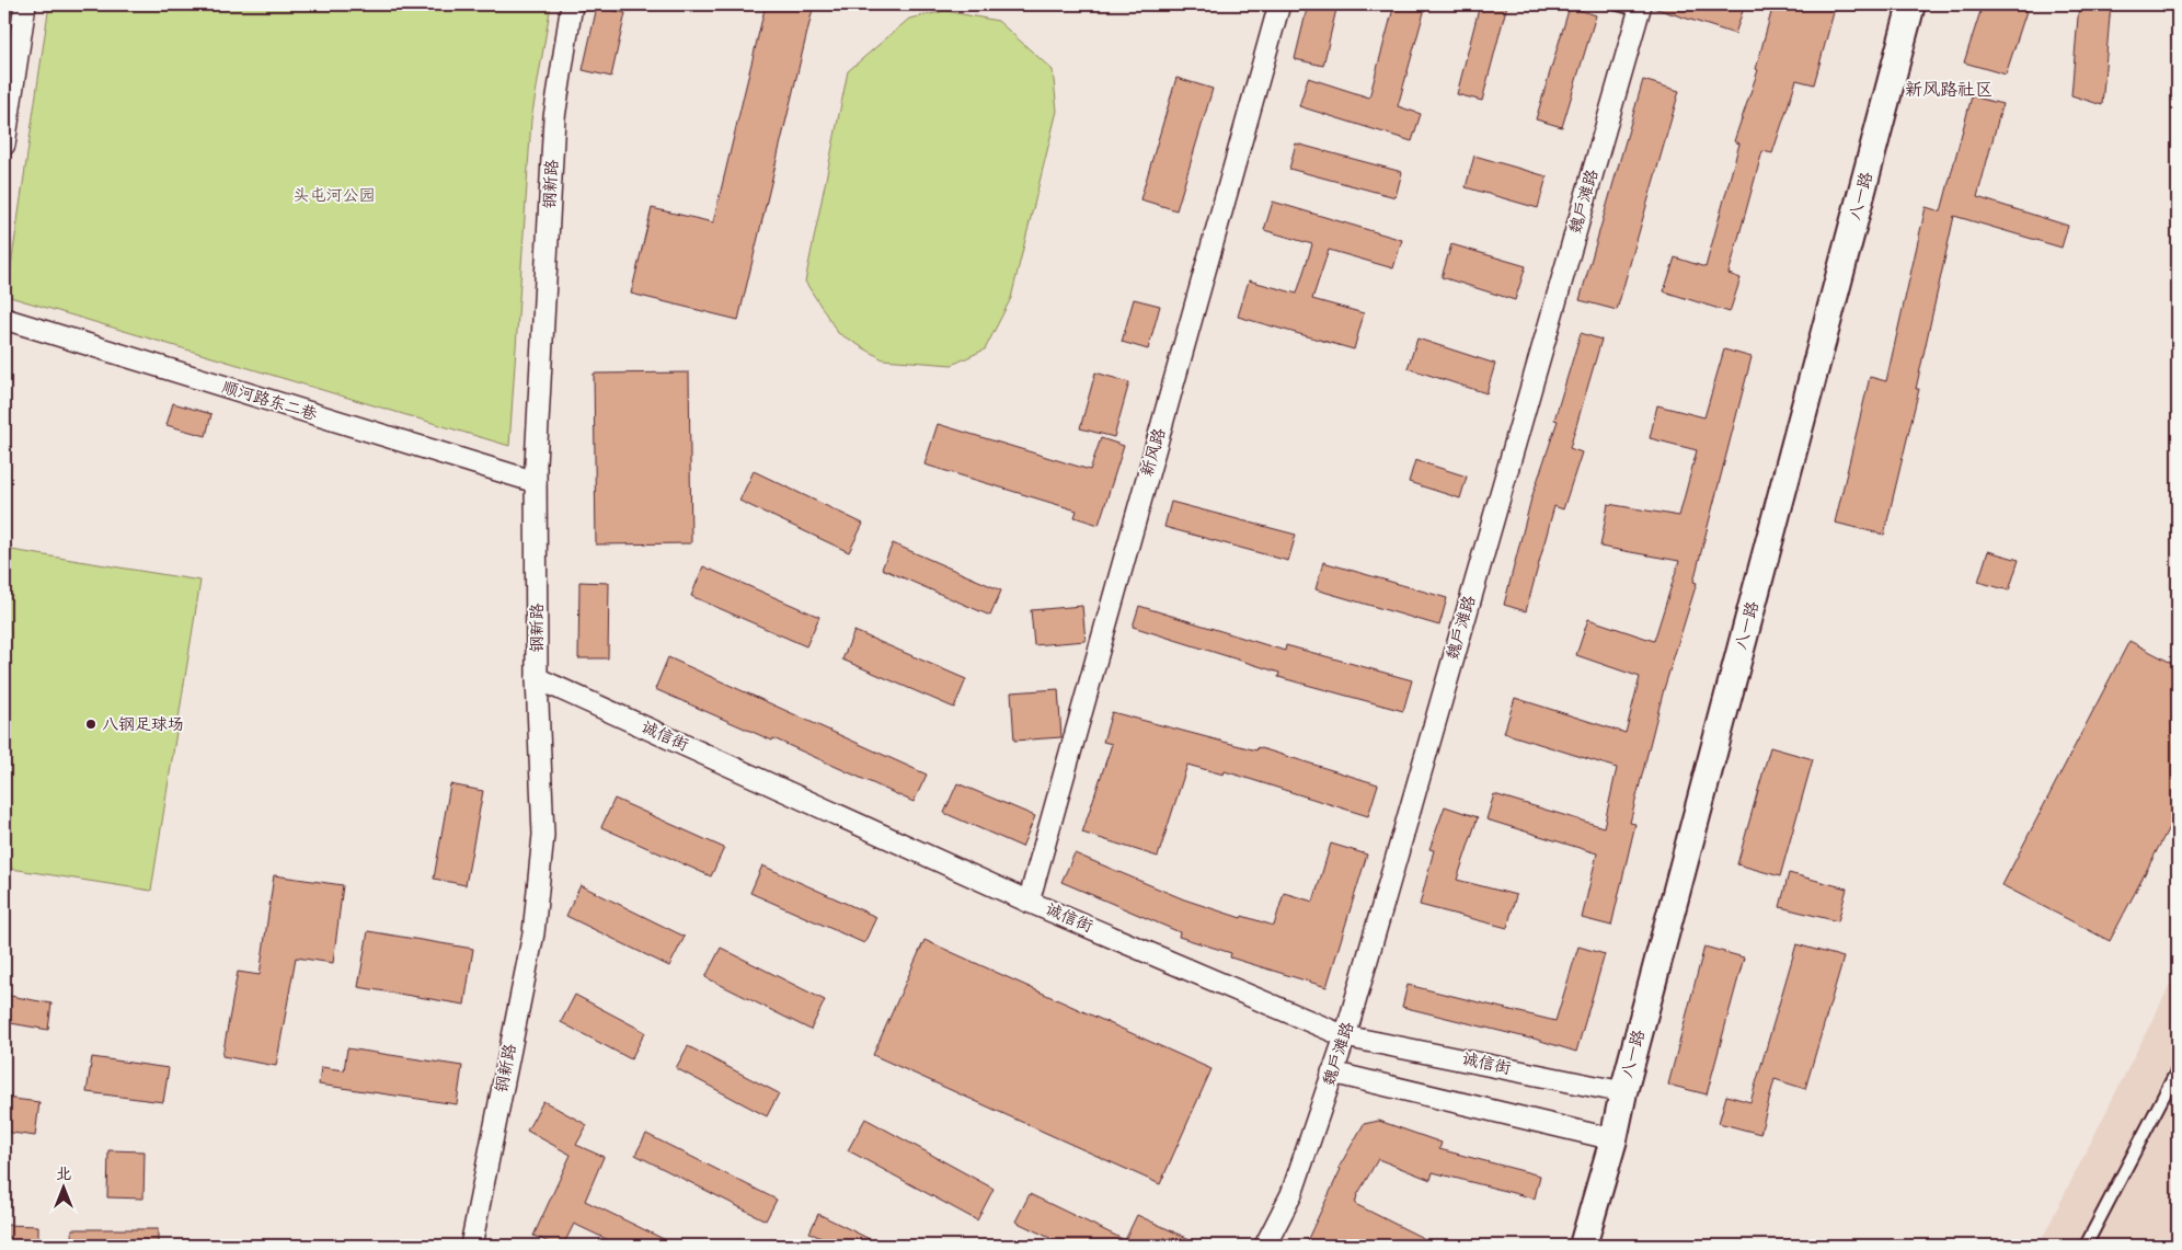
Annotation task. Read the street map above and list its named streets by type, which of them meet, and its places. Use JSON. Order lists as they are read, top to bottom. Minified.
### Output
{"streets":{"street":["钢新路","八一路","魏户滩路","顺河路东二巷","新风路","诚信街"]},"crossings":[["钢新路","顺河路东二巷"],["钢新路","诚信街"],["八一路","诚信街"],["魏户滩路","诚信街"],["新风路","诚信街"]],"districts":["新风路社区"],"parks":["头屯河公园"],"places":["八钢足球场"],"north":"top"}
